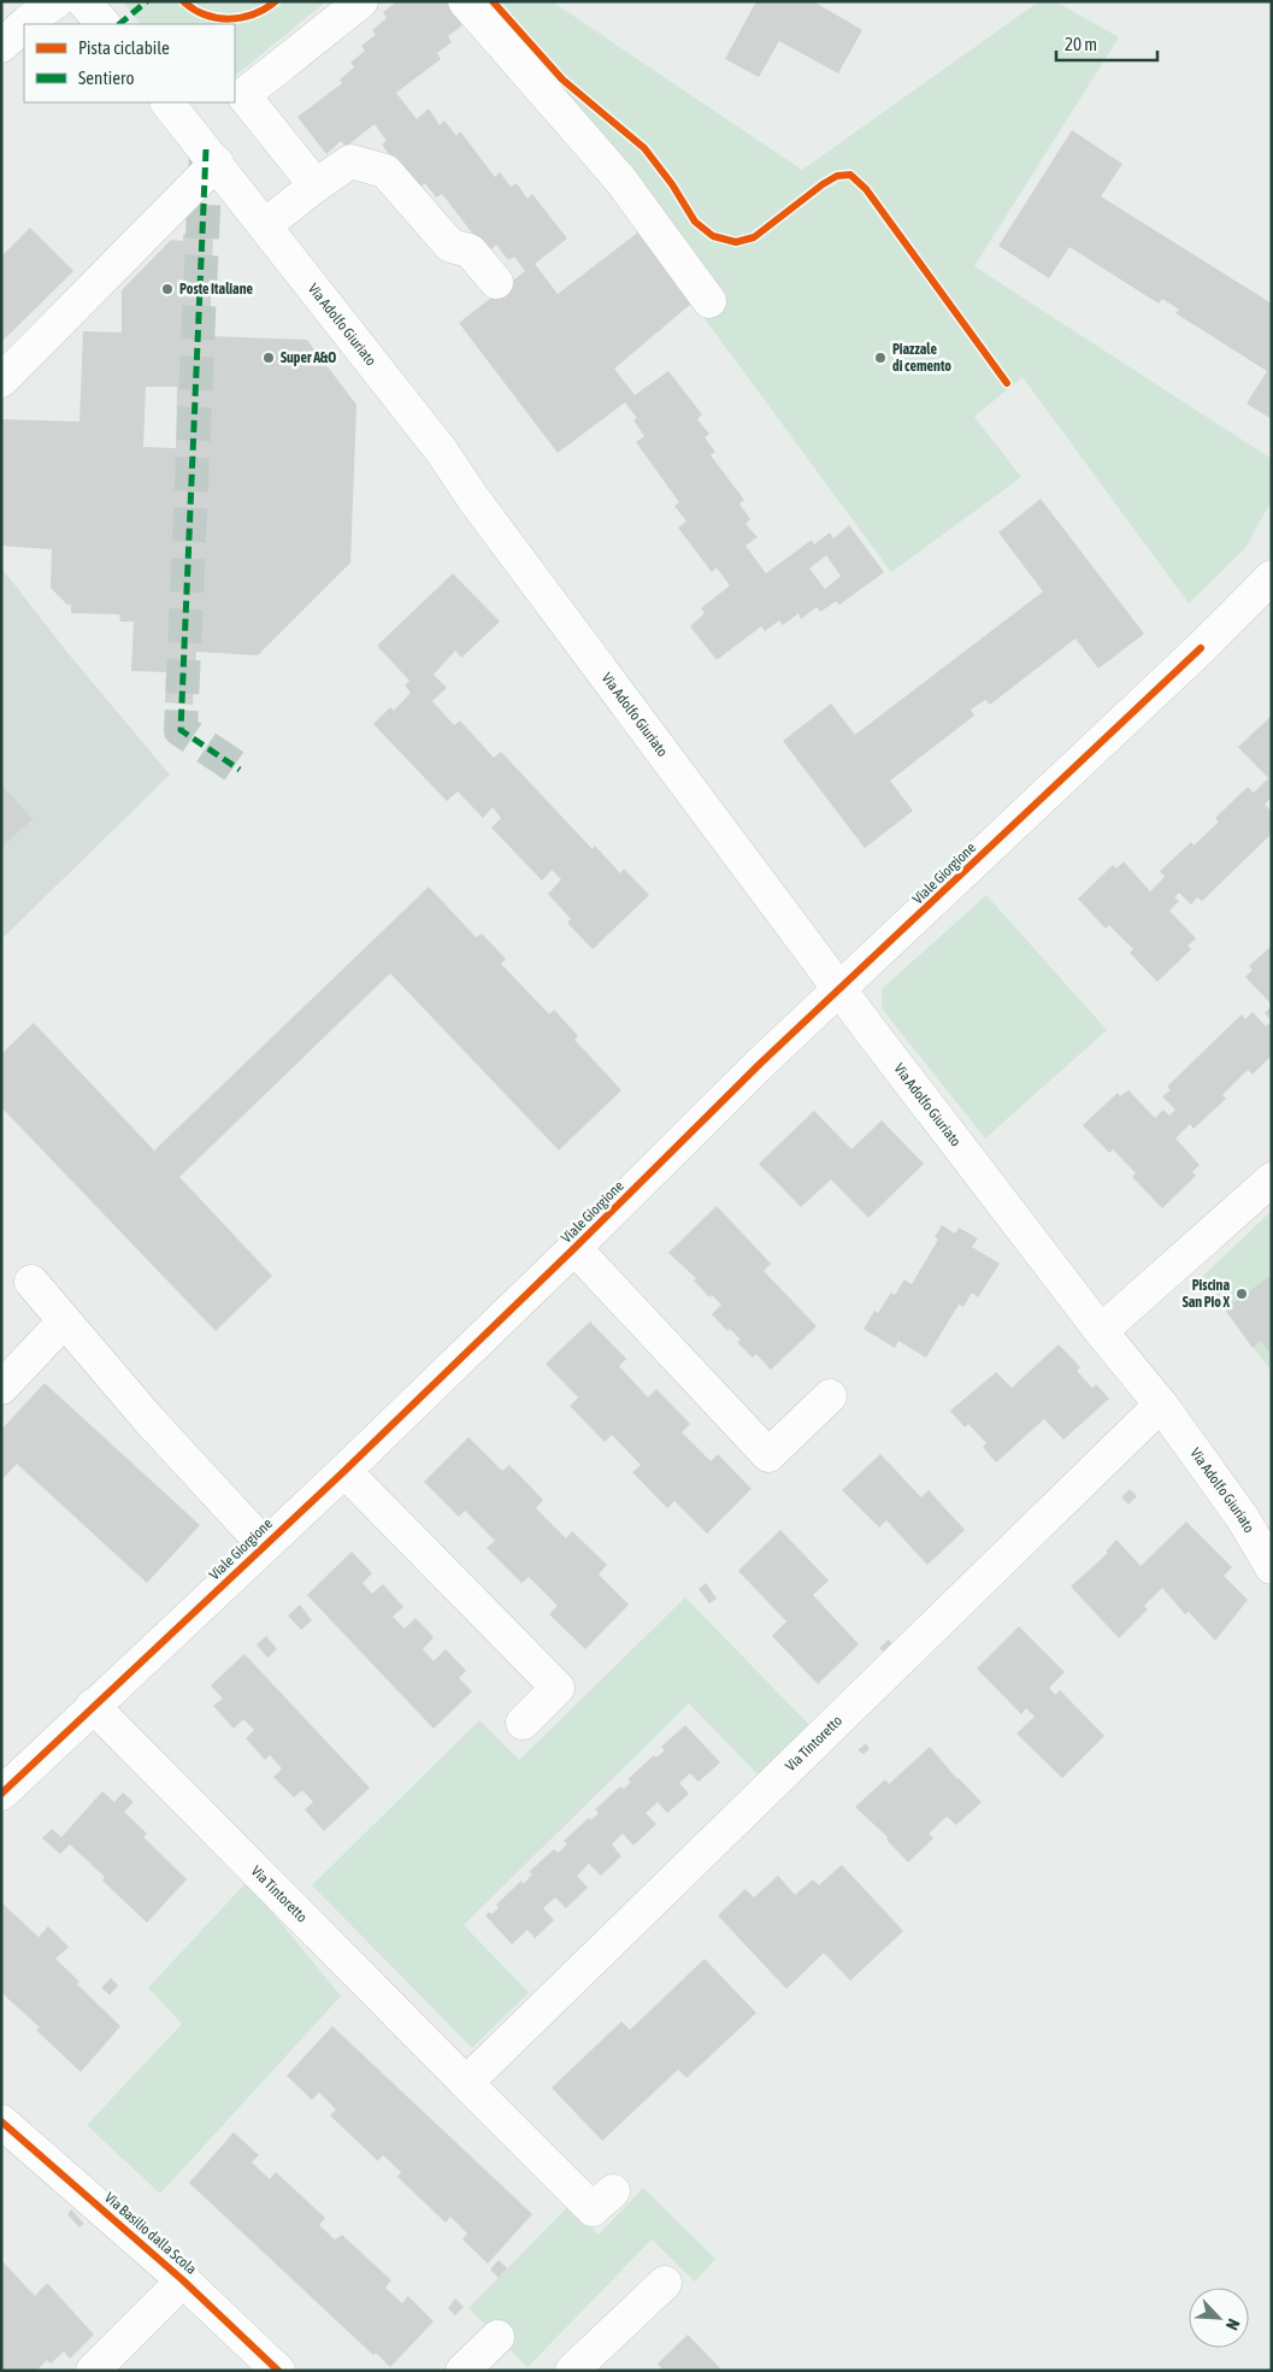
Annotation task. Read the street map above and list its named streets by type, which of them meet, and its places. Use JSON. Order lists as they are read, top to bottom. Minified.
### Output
{"streets":{"street":["Via Adolfo Giuriato","Viale Giorgione","Via Tintoretto","Via Basilio dalla Scola"]},"crossings":[["Via Adolfo Giuriato","Viale Giorgione"],["Via Adolfo Giuriato","Via Tintoretto"],["Viale Giorgione","Via Tintoretto"]],"places":["Poste Italiane","Super A&O","Piazzale di cemento","Piscina San Pio X"],"legend":["Pista ciclabile","Sentiero"],"scale_bar":"20 m","north":"bottom right"}
